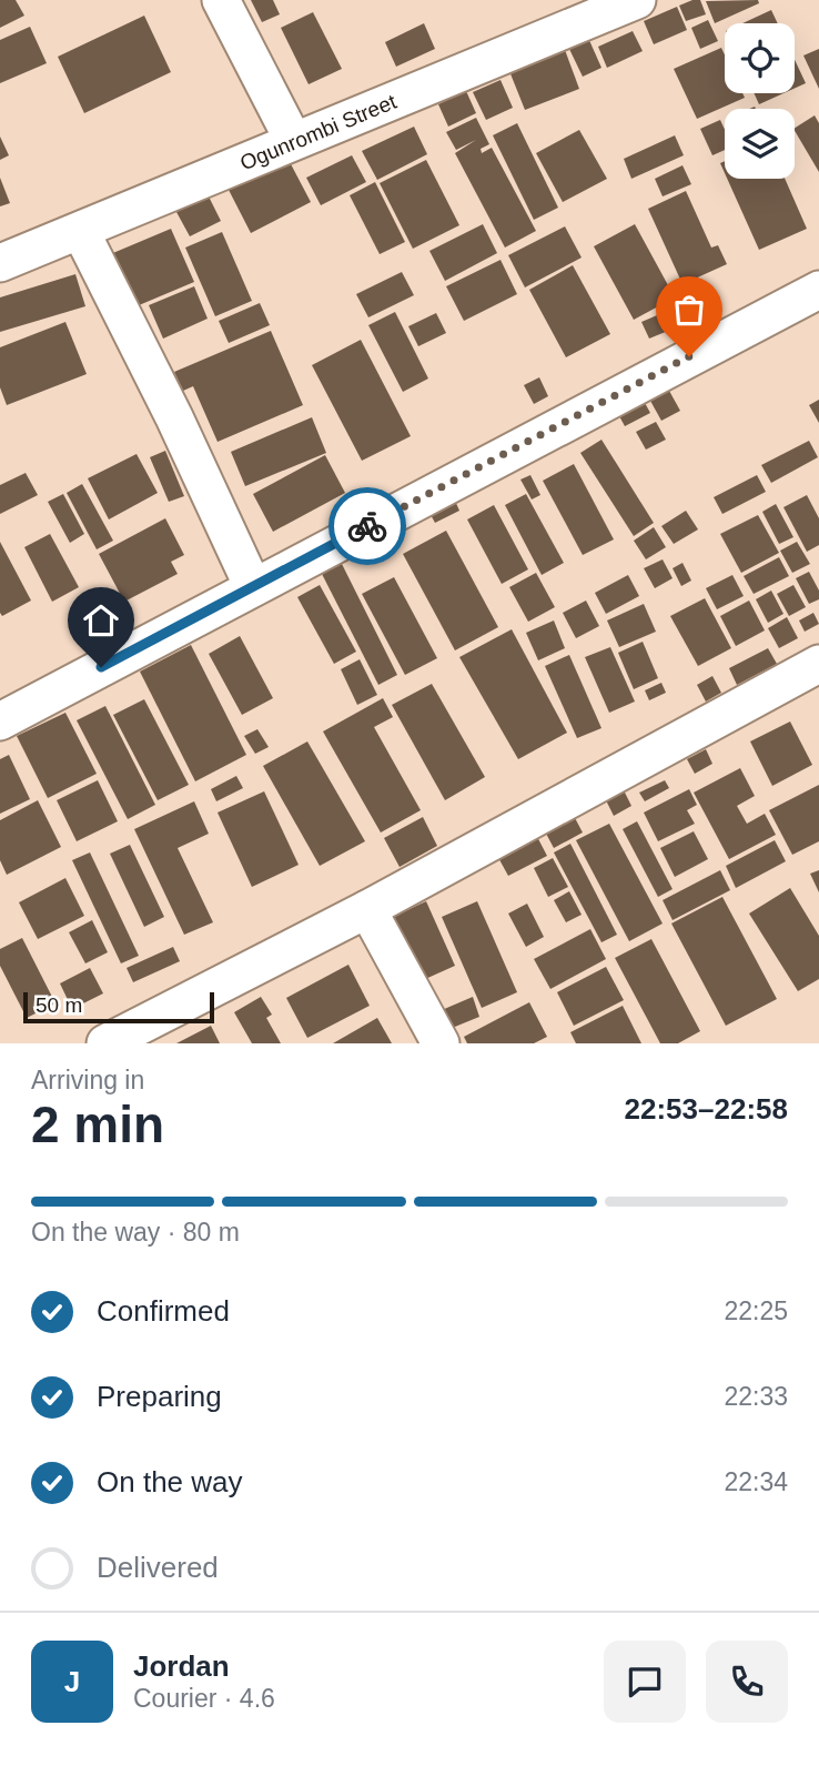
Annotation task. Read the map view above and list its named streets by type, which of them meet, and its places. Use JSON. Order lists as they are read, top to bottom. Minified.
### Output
{"streets":{"street":["Ogunrombi Street"]},"scale_bar":"50 m","page":{"scale":"50 m","heading":["2 min","Arriving in","22:53–22:58"],"panel":["Jordan","Courier · 4.6"],"bar":"On the way · 80 m","list":[["Confirmed","22:25"],["Preparing","22:33"],["On the way","22:34"],"Delivered"],"round":"J"}}
